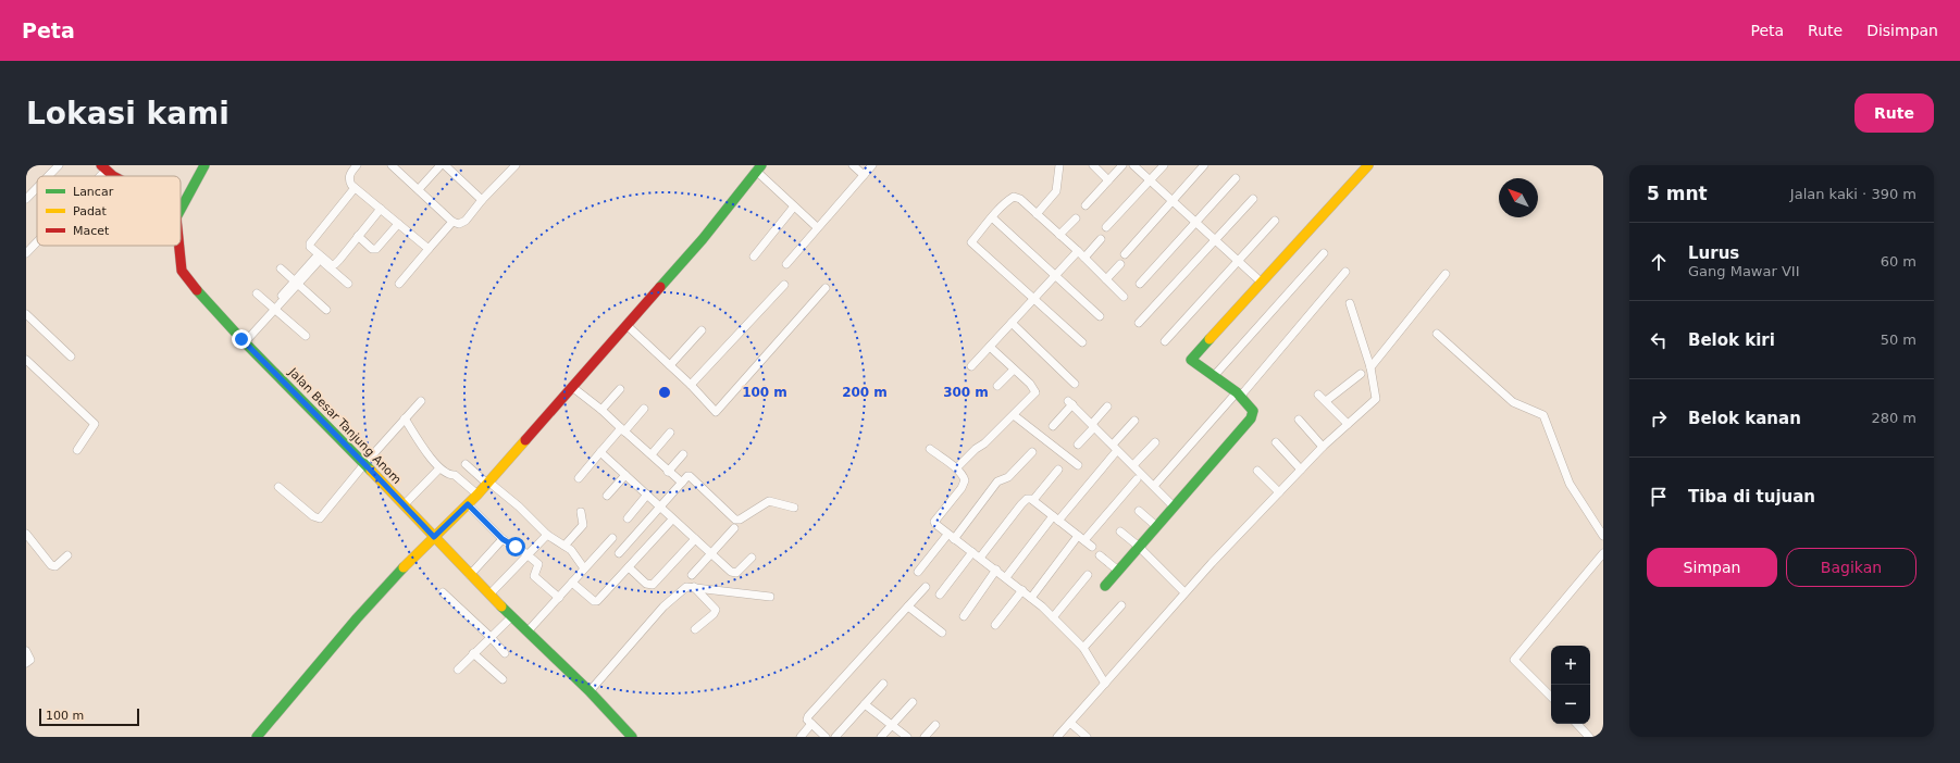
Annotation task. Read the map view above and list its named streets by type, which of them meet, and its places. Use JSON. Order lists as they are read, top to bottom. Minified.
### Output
{"streets":{"street":["Jalan Besar Tanjung Anom"]},"legend":["Lancar","Padat","Macet"],"scale_bar":"100 m","north":"top left","page":{"header":"Peta","nav":["Peta","Rute","Disimpan"],"buttons":["Rute",["Simpan","Bagikan"]],"title":"Lokasi kami","heading":["5 mnt","Jalan kaki · 390 m"],"list":[["Lurus","Gang Mawar VII","60 m"],["Belok kiri","50 m"],["Belok kanan","280 m"],"Tiba di tujuan"],"map_buttons":["+","−"],"scale":"100 m"},"rings":["100 m","200 m","300 m"]}
